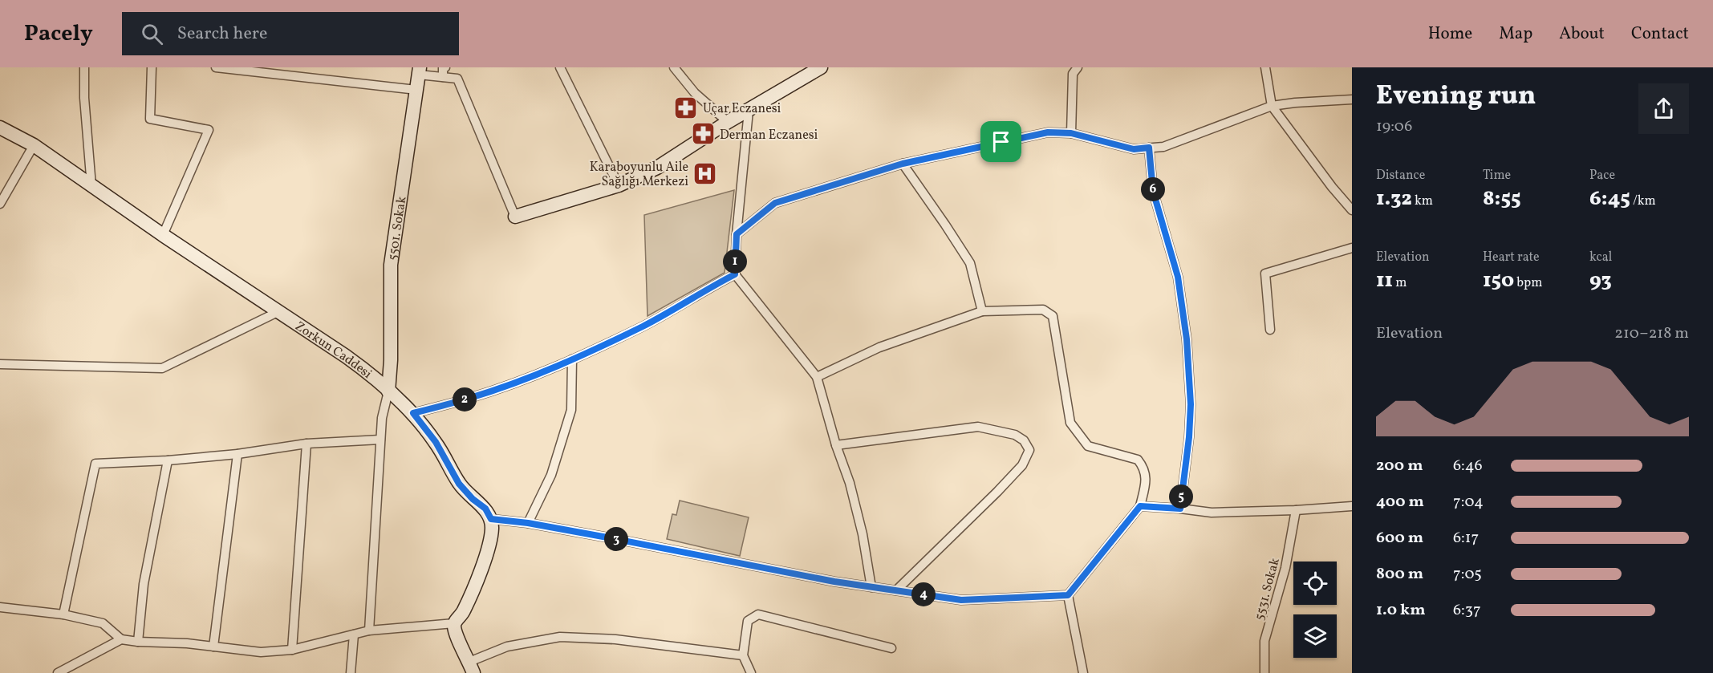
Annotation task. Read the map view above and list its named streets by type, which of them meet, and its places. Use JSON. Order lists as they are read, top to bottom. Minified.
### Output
{"streets":{"street":["5501. Sokak","Zorkun Caddesi","5531. Sokak"]},"crossings":[["5501. Sokak","Zorkun Caddesi"]],"places":{"pharmacy":["Uçar Eczanesi","Derman Eczanesi"],"hospital":["Karaboyunlu Aile Sağlığı Merkezi"]},"page":{"header":"Pacely","search":"Search here","nav":["Home","Map","About","Contact"],"heading":["Evening run","19:06"],"stats":[["Distance","1.32 km"],["Time","8:55"],["Pace","6:45 /km"],["Elevation","11 m"],["Heart rate","150 bpm"],["kcal","93"]],"pins":["6","1","2","5","3","4"],"chart":["Elevation","210–218 m"],"list":[{"name":"200 m","note":"6:46"},{"name":"400 m","note":"7:04"},{"name":"600 m","note":"6:17"},{"name":"800 m","note":"7:05"},{"name":"1.0 km","note":"6:37"}]}}
